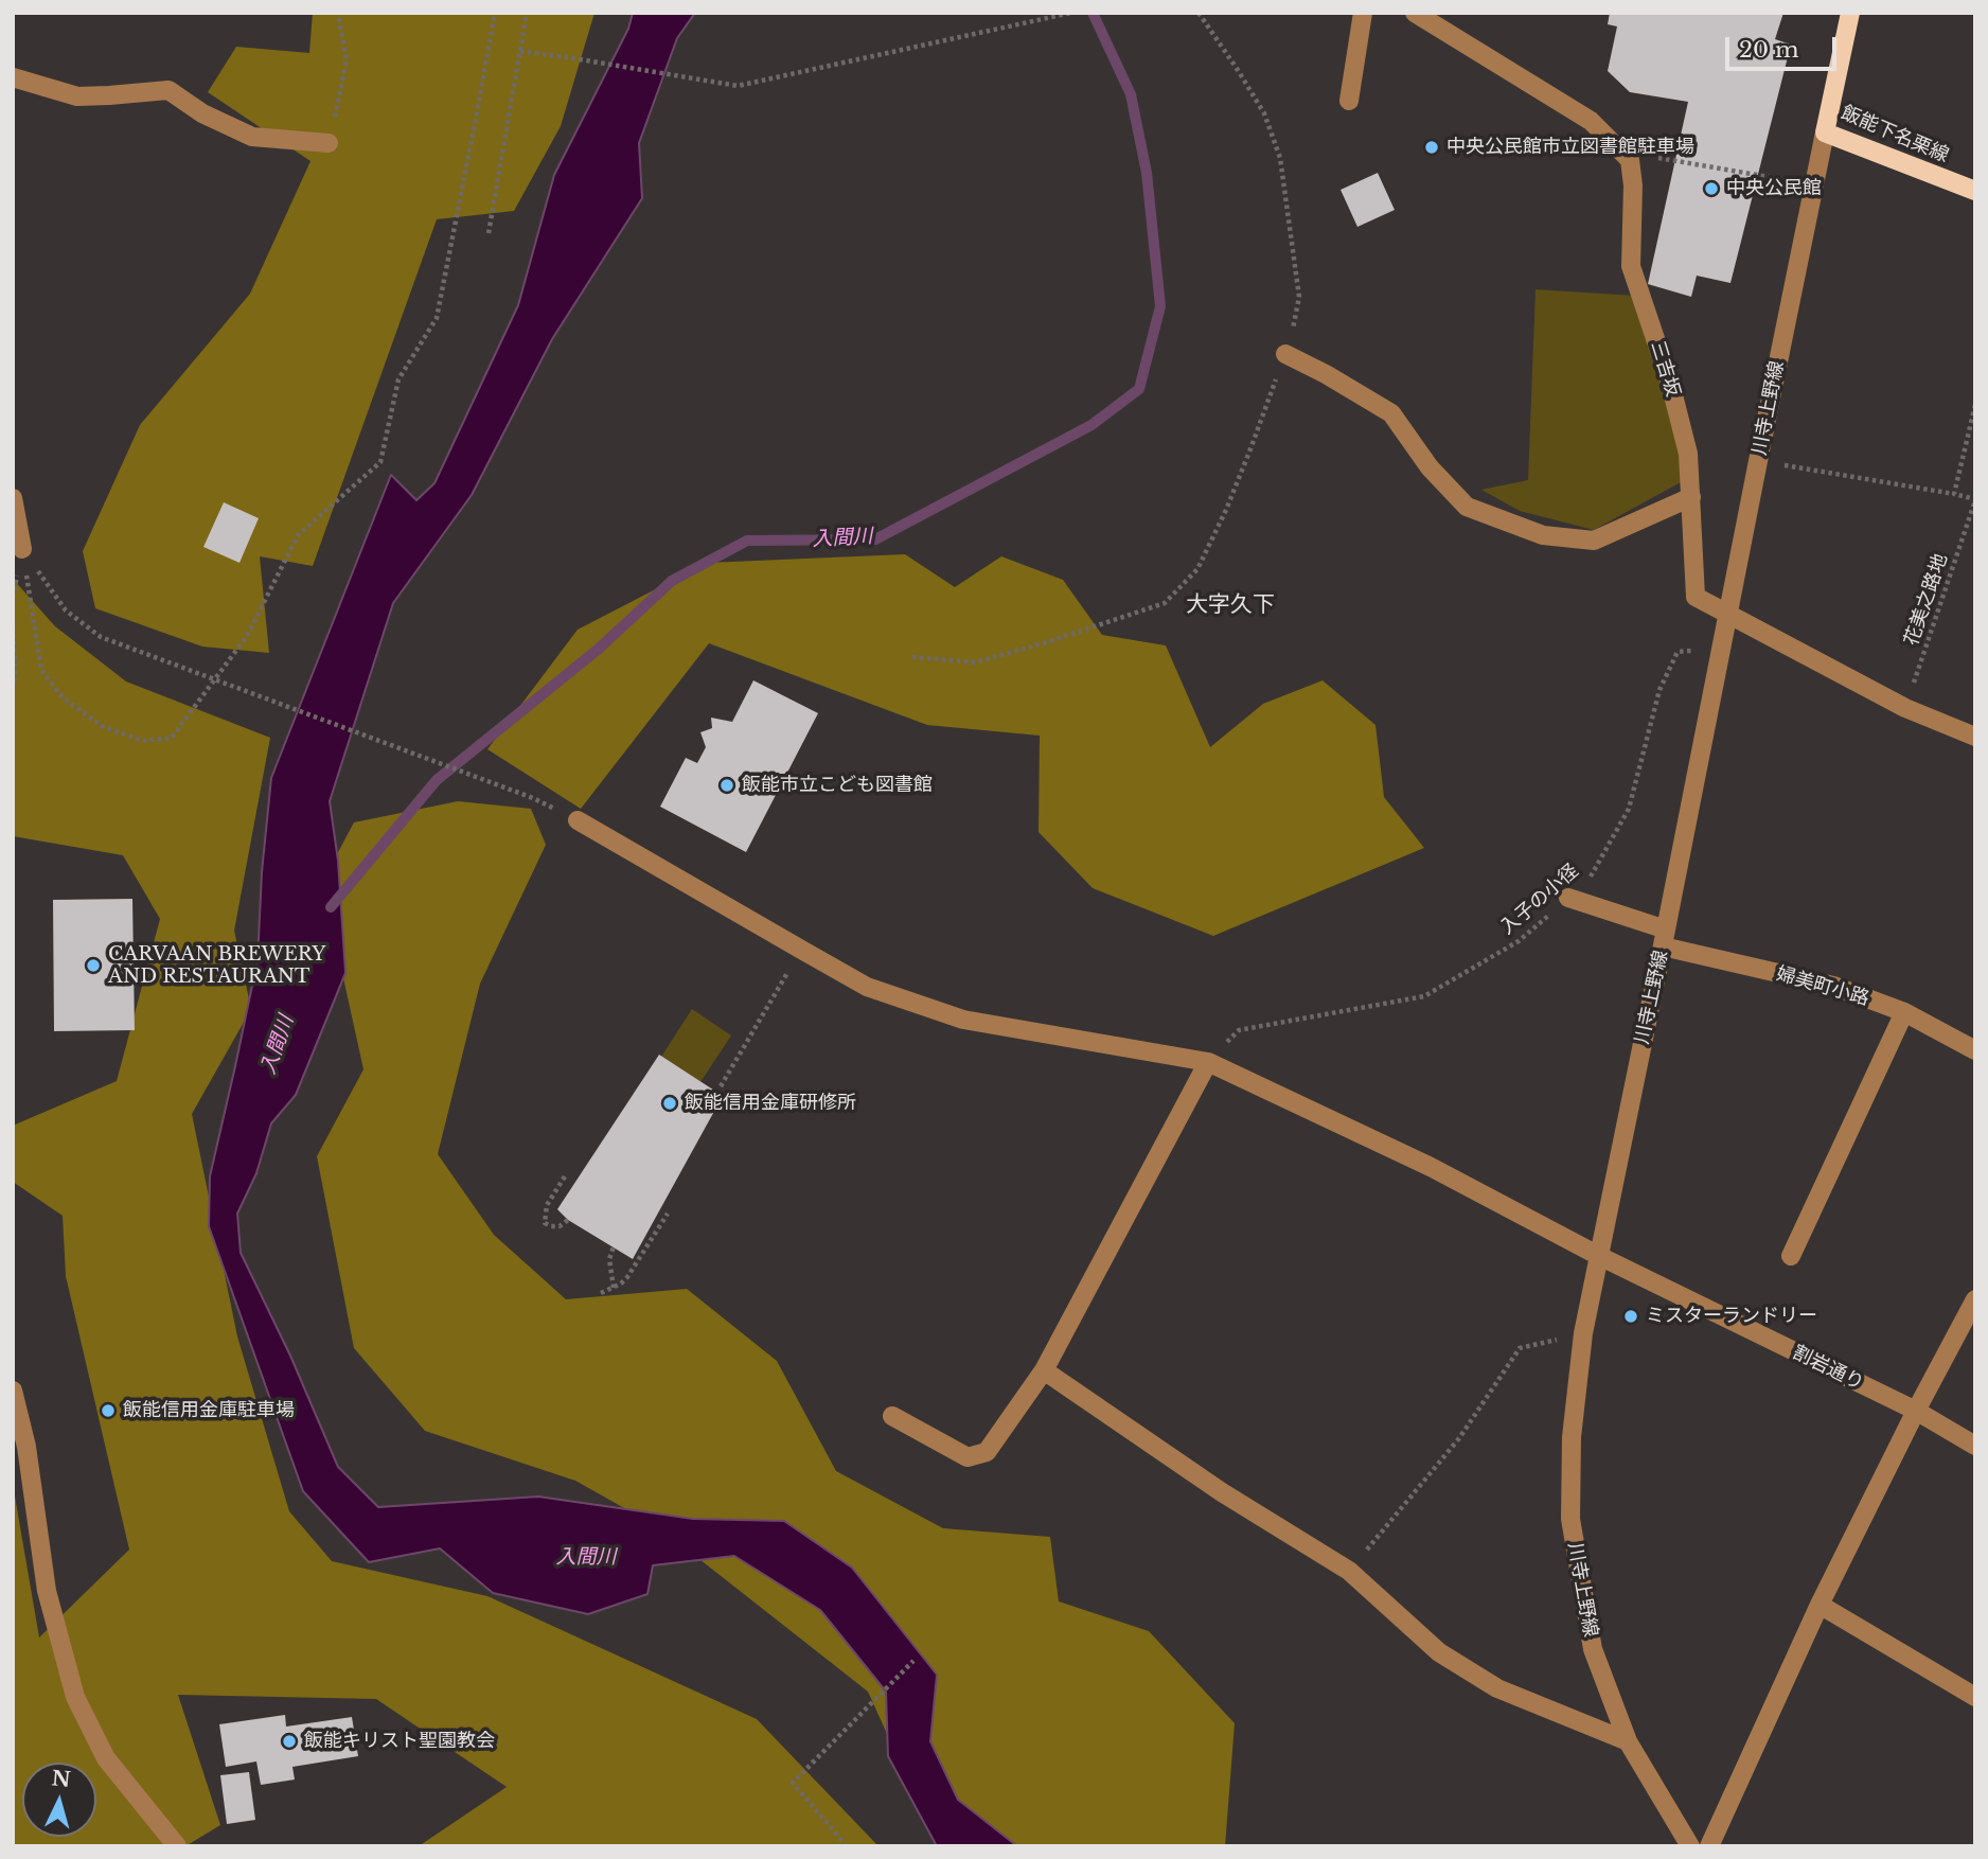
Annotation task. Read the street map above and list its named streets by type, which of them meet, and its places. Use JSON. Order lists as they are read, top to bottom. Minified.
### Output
{"streets":{"main road":["飯能下名栗線"],"street":["三吉坂","川寺上野線","婦美町小路","割岩通り"],"path":["花美之路地","入子の小径"]},"crossings":[["飯能下名栗線","川寺上野線"],["三吉坂","川寺上野線"],["川寺上野線","花美之路地"],["川寺上野線","入子の小径"],["川寺上野線","婦美町小路"],["川寺上野線","割岩通り"],["入子の小径","婦美町小路"],["入子の小径","割岩通り"]],"districts":["大字久下"],"water":["入間川"],"places":["中央公民館市立図書館駐車場","中央公民館","飯能市立こども図書館","CARVAAN BREWERY AND RESTAURANT","飯能信用金庫研修所","ミスターランドリー","飯能信用金庫駐車場","飯能キリスト聖園教会"],"scale_bar":"20 m","north":"top"}
